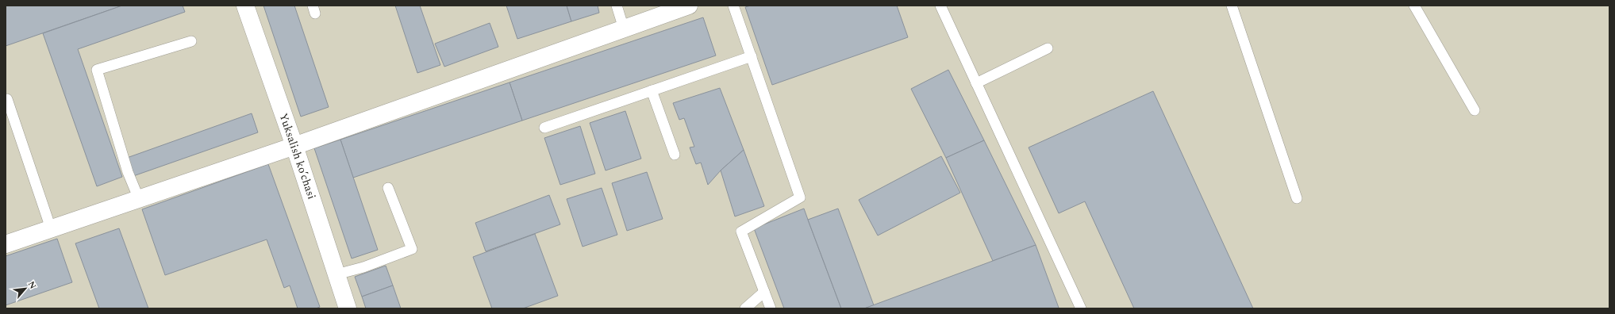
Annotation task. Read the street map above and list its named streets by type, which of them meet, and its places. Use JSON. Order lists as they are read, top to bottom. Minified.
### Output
{"streets":{"street":["Yuksalish ko’chasi"]},"north":"top right"}
